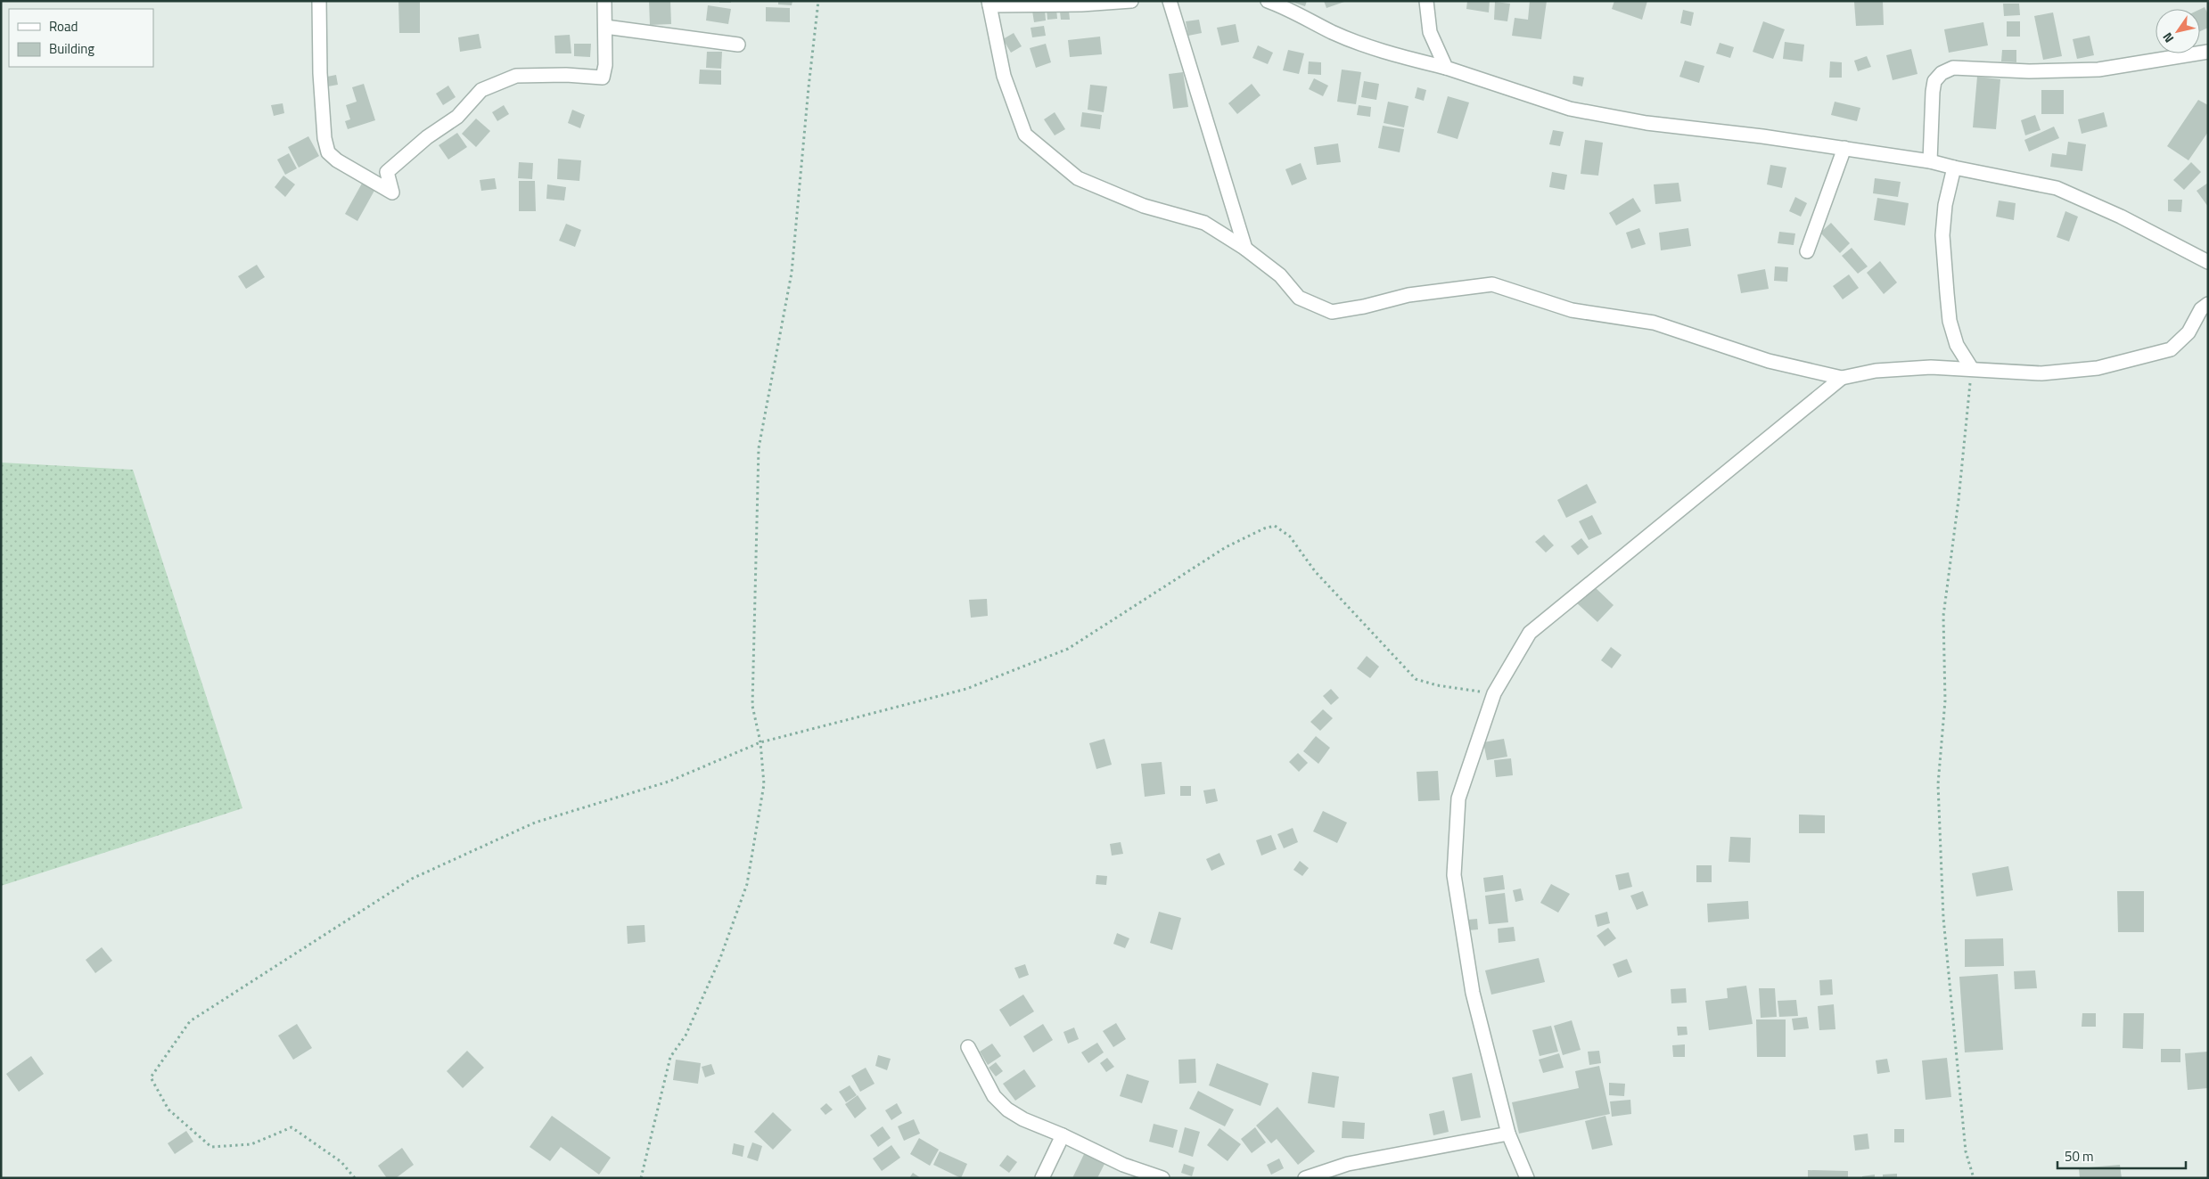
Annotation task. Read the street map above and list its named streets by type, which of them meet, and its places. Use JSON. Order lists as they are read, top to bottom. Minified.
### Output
{"legend":["Road","Building"],"scale_bar":"50 m","north":"bottom left"}
